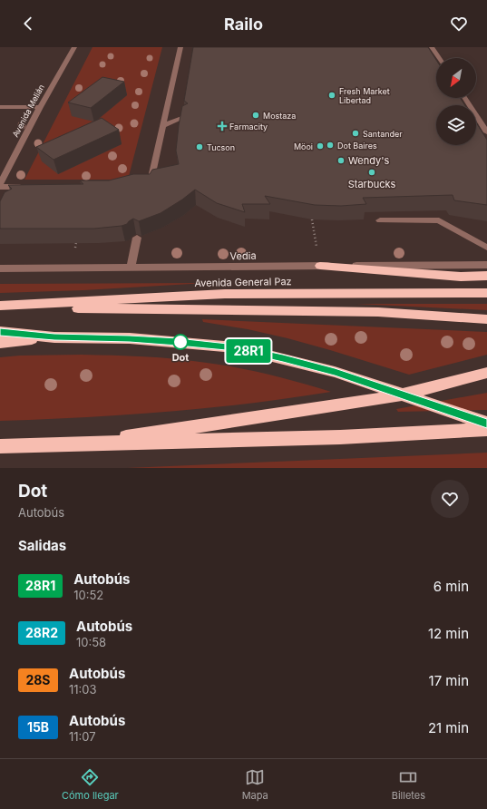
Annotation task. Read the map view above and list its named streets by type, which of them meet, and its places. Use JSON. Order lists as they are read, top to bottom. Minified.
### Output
{"streets":{"highway":["Avenida General Paz"],"street":["Avenida Melián","Vedia"]},"places":{"other":["Fresh Market Libertad","Mostaza","Santander","Dot Baires","Möoi","Tucson","Wendy's","Starbucks","Dot"],"health":["Farmacity"]},"lines":["bus line 28R1"],"north":"bottom left","page":{"header":"Railo","on_map":"28R1","heading":[["Dot","Autobús"],"Salidas"],"list":[{"mark":"28R1","name":"Autobús","note":"10:52","value":"6 min"},{"mark":"28R2","name":"Autobús","note":"10:58","value":"12 min"},{"mark":"28S","name":"Autobús","note":"11:03","value":"17 min"},{"mark":"15B","name":"Autobús","note":"11:07","value":"21 min"}],"tabs":["Cómo llegar","Mapa","Billetes"]}}
